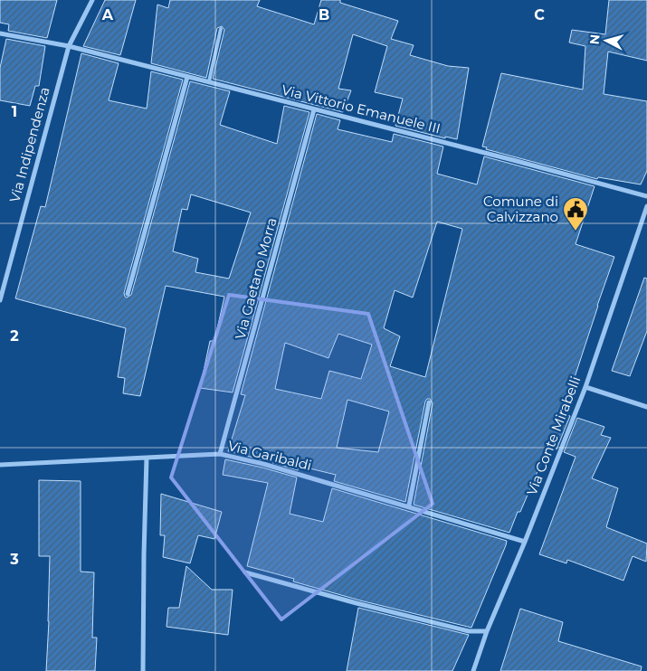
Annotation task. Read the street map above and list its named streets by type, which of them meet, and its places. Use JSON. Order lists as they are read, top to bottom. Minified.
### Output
{"streets":{"street":["Via Vittorio Emanuele III","Via Indipendenza","Via Gaetano Morra","Via Conte Mirabelli","Via Garibaldi"]},"crossings":[["Via Vittorio Emanuele III","Via Indipendenza"],["Via Vittorio Emanuele III","Via Gaetano Morra"],["Via Gaetano Morra","Via Garibaldi"],["Via Conte Mirabelli","Via Garibaldi"]],"places":{"public building":["Comune di Calvizzano"]},"north":"left","grid":{"columns":["A","B","C"],"rows":["1","2","3"]}}
